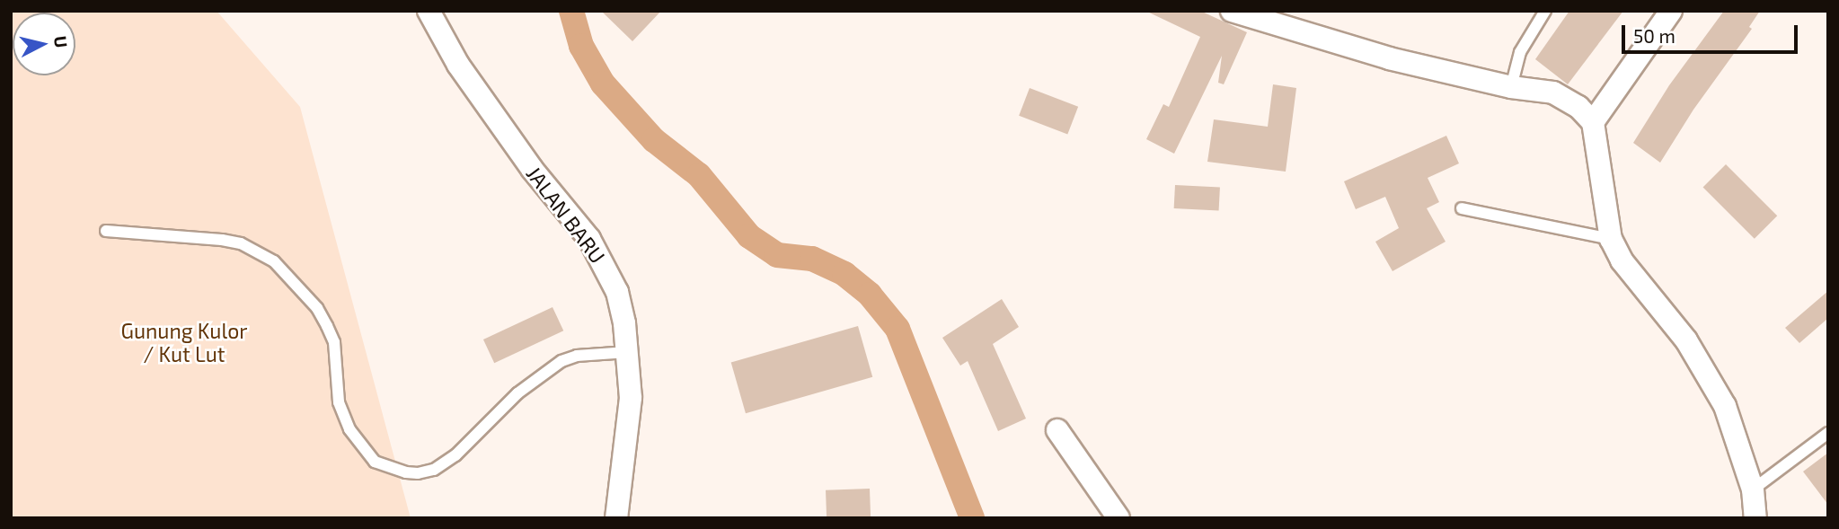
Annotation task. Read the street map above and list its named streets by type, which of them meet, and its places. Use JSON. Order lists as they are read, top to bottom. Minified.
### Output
{"streets":{"street":["JALAN BARU"]},"parks":["Gunung Kulor / Kut Lut"],"scale_bar":"50 m","north":"right"}
